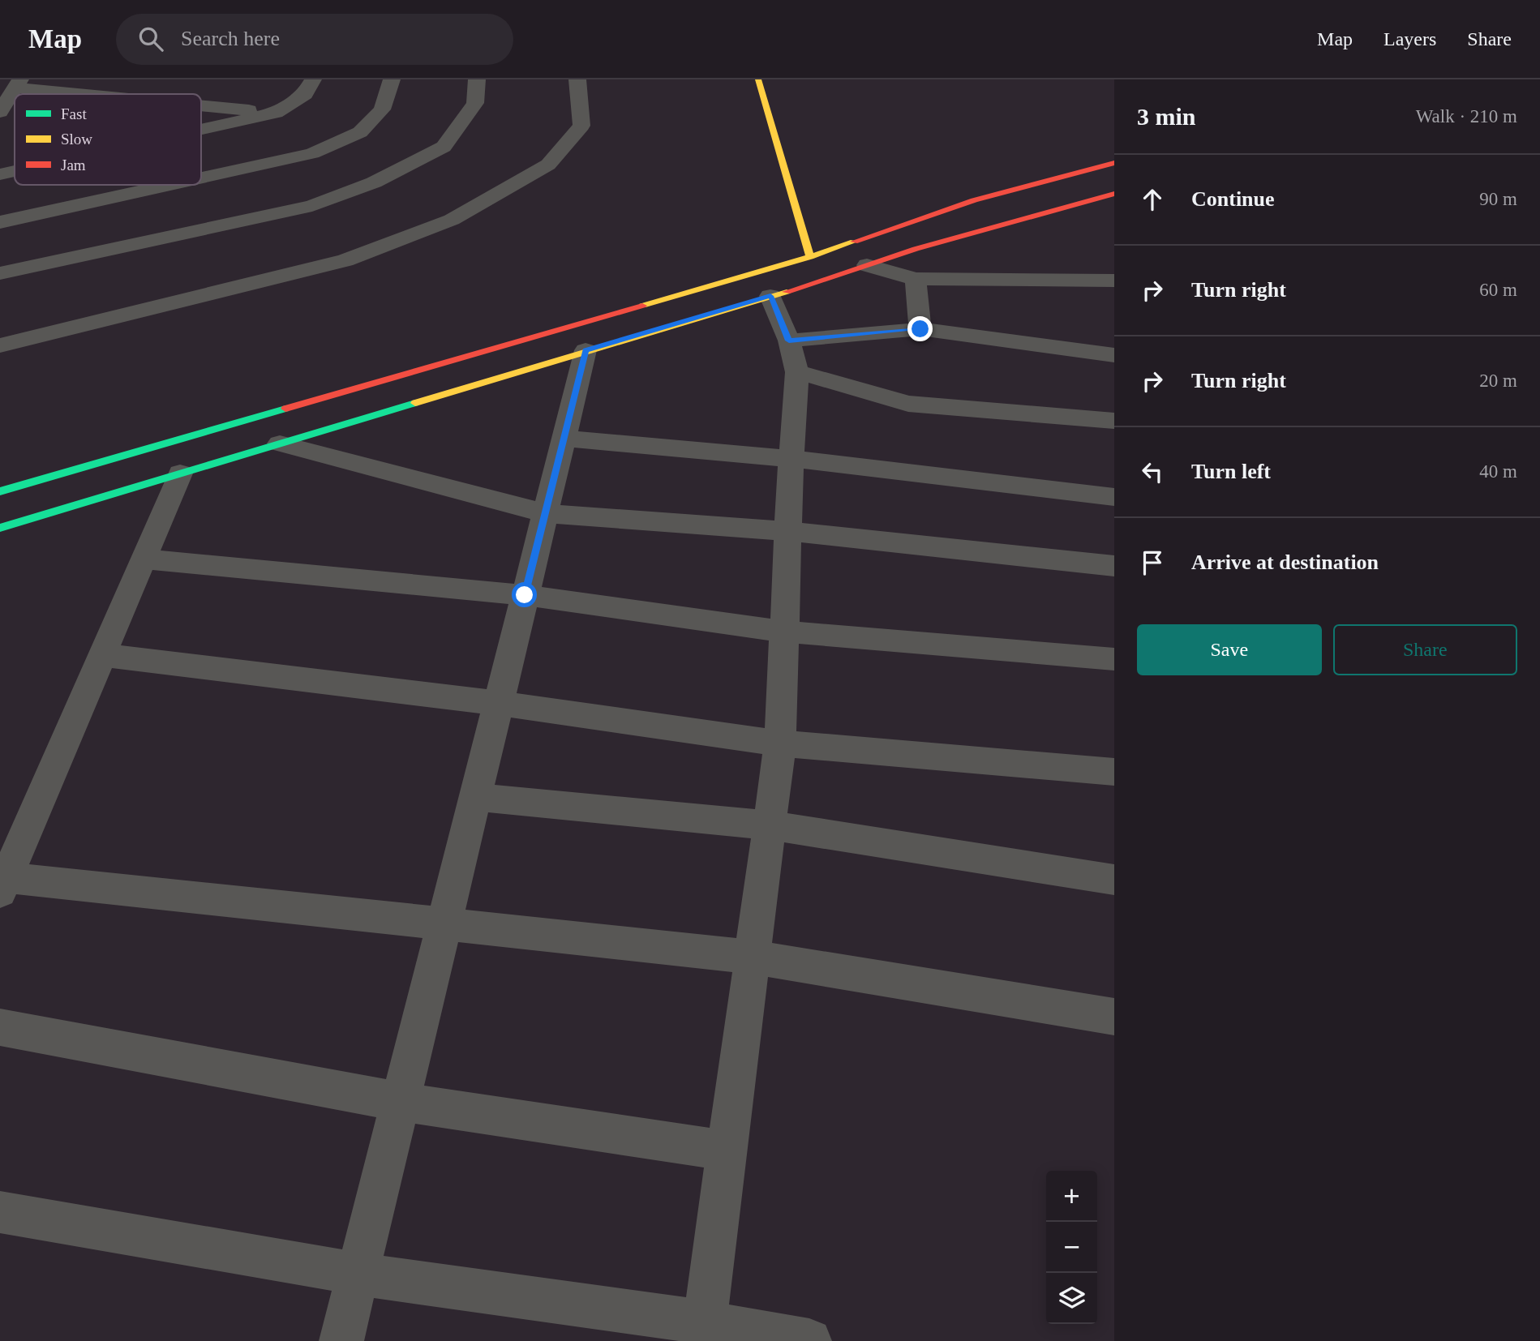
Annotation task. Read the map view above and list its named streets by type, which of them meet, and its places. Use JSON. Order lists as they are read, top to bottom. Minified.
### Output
{"legend":["Fast","Slow","Jam"],"page":{"header":"Map","search":"Search here","nav":["Map","Layers","Share"],"heading":["3 min","Walk · 210 m"],"list":[["Continue","90 m"],["Turn right","60 m"],["Turn right","20 m"],["Turn left","40 m"],"Arrive at destination"],"buttons":["Save","Share"],"map_buttons":["+","−"]}}
